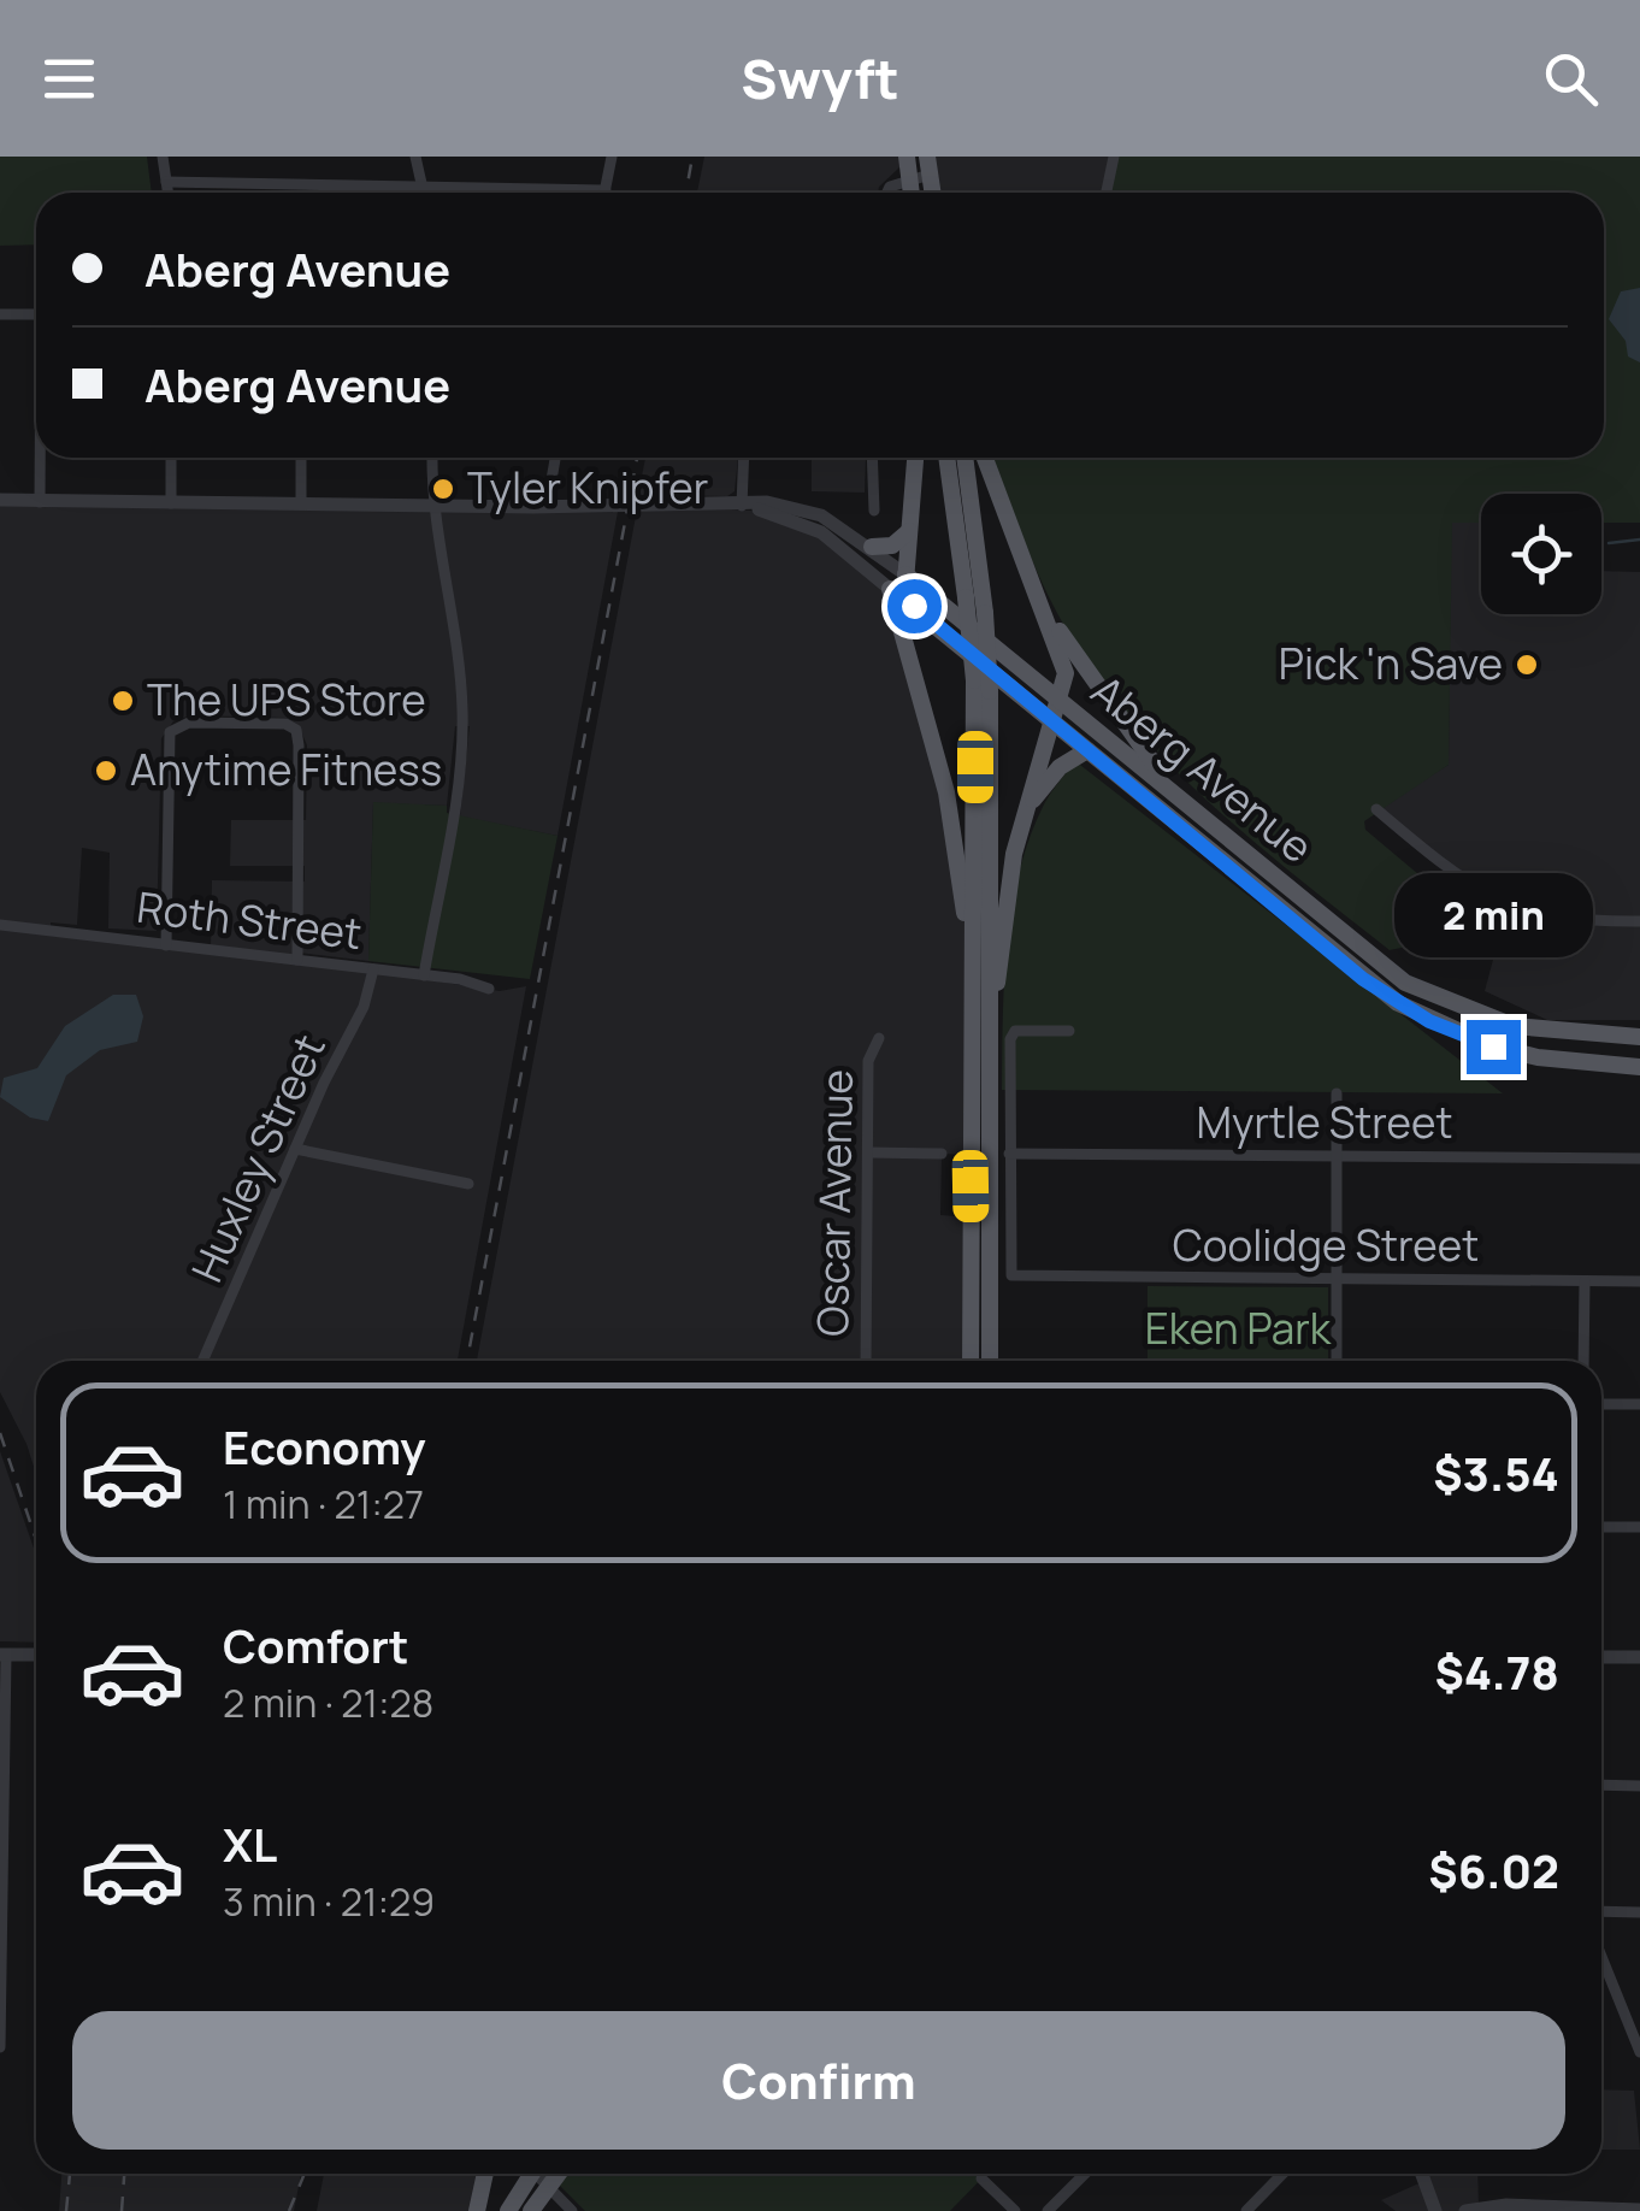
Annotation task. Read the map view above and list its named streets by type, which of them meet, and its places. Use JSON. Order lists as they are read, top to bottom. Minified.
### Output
{"streets":{"main road":["Aberg Avenue"],"street":["Roth Street","Myrtle Street","Huxley Street","Oscar Avenue","Coolidge Street"]},"crossings":[["Roth Street","Huxley Street"],["Myrtle Street","Coolidge Street"]],"parks":["Eken Park"],"places":["Tyler Knipfer","Pick 'n Save","The UPS Store","Anytime Fitness"],"page":{"header":"Swyft","banner":["Aberg Avenue","Aberg Avenue"],"bubble":"2 min","list":[{"name":"Economy","note":"1 min · 21:27","value":"$3.54"},{"name":"Comfort","note":"2 min · 21:28","value":"$4.78"},{"name":"XL","note":"3 min · 21:29","value":"$6.02"}],"buttons":"Confirm"}}
